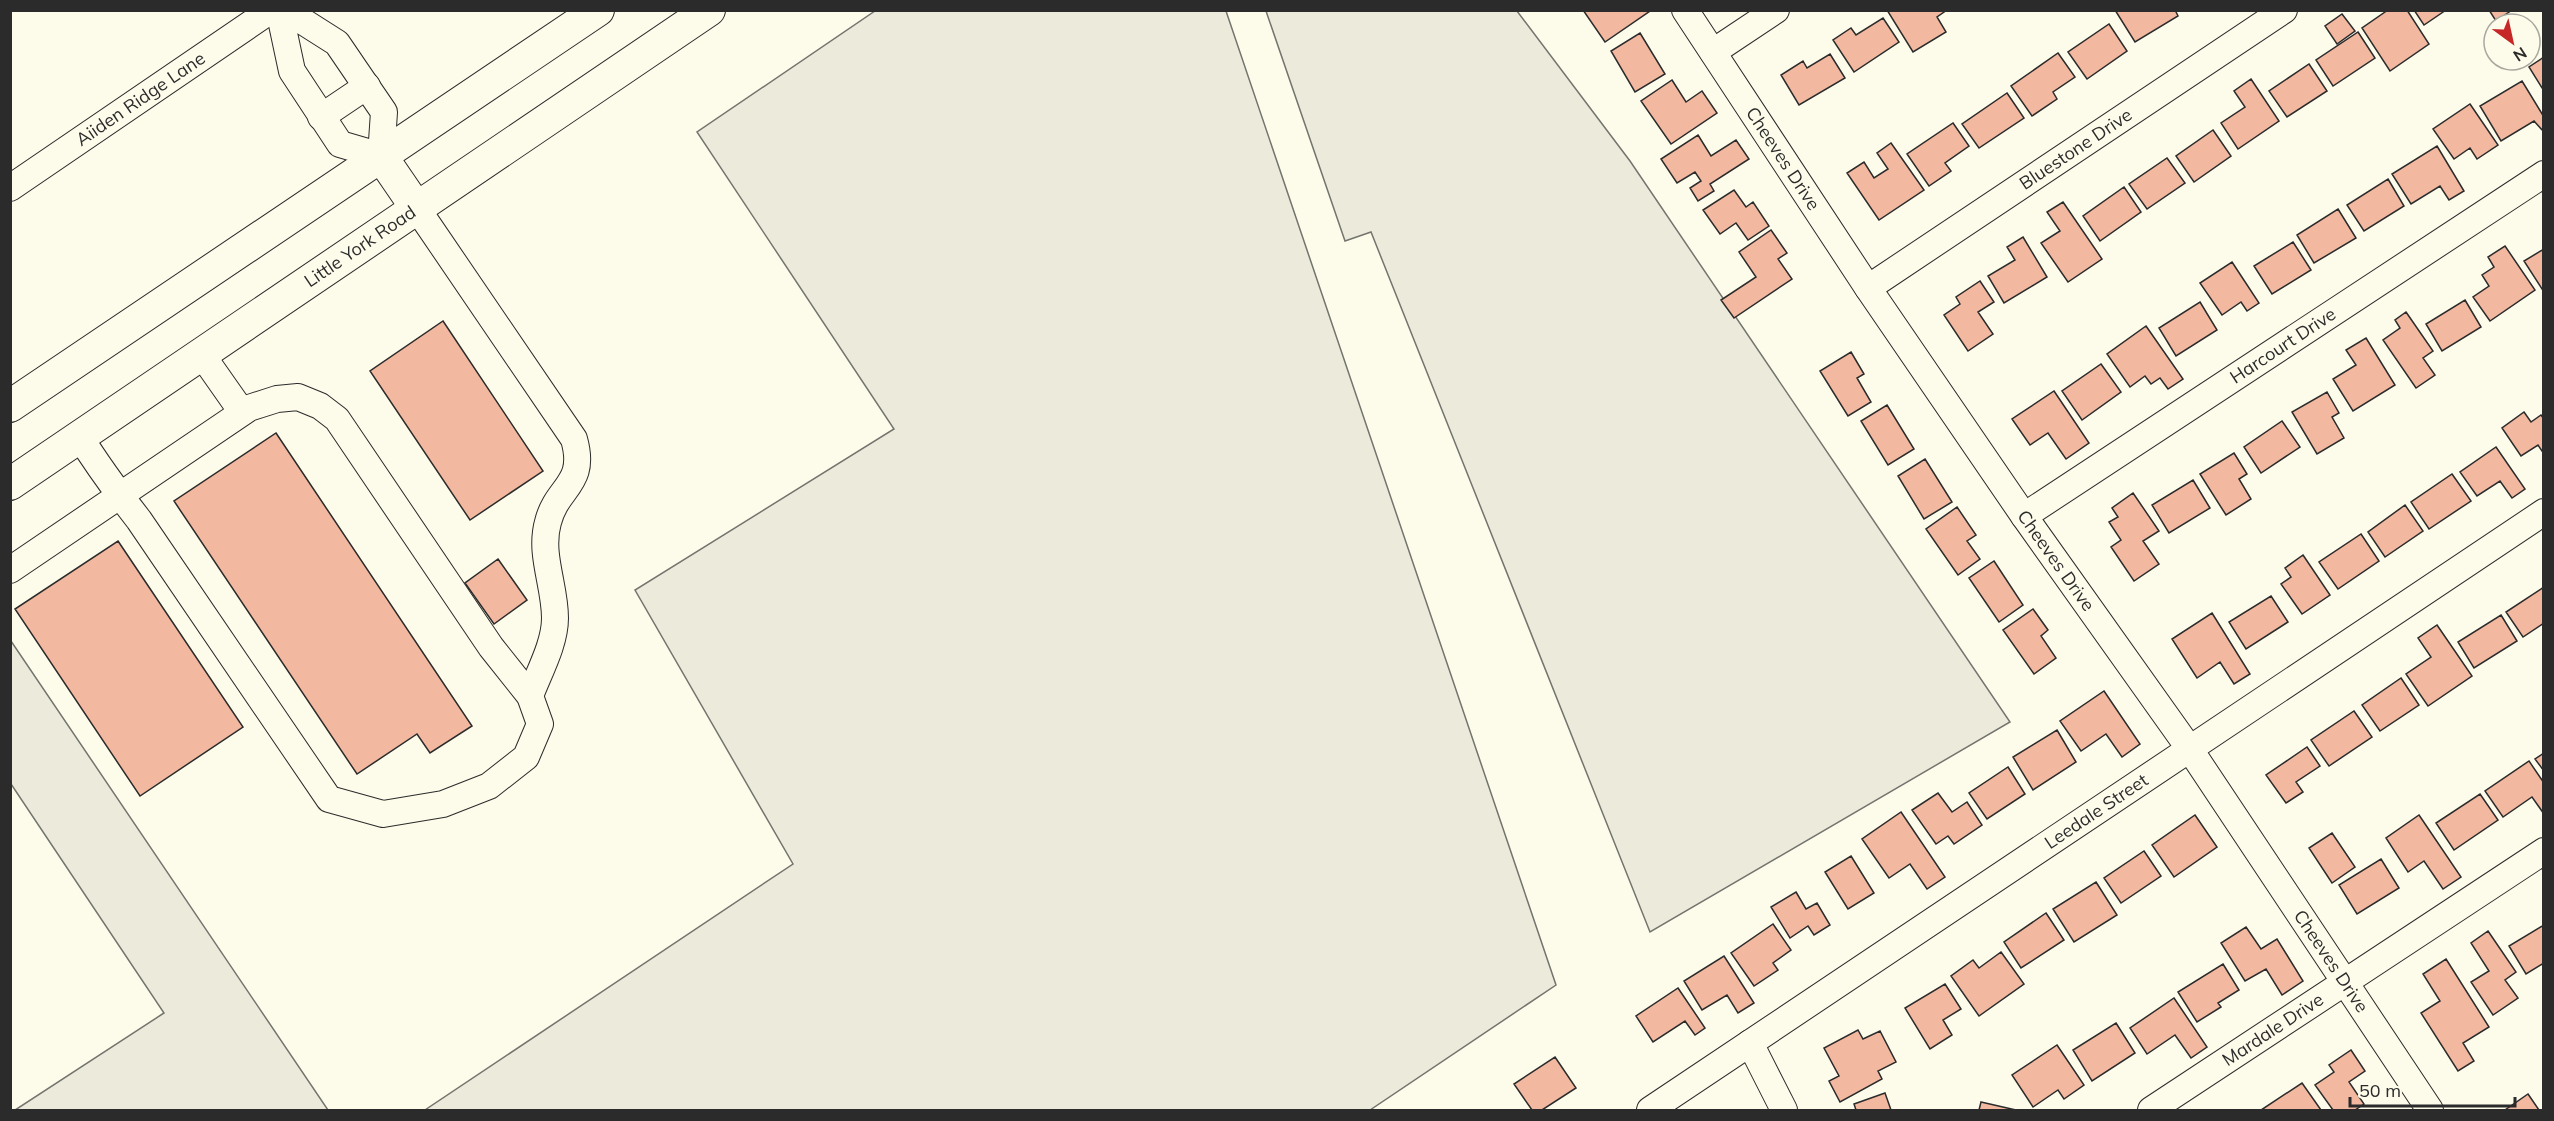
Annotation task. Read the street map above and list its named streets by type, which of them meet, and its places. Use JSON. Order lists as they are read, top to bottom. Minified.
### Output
{"streets":{"main road":["Little York Road"],"street":["Aiiden Ridge Lane","Bluestone Drive","Cheeves Drive","Harcourt Drive","Leedale Street","Mardale Drive"]},"crossings":[["Bluestone Drive","Cheeves Drive"],["Cheeves Drive","Harcourt Drive"],["Cheeves Drive","Leedale Street"],["Cheeves Drive","Mardale Drive"]],"scale_bar":"50 m","north":"bottom right"}
